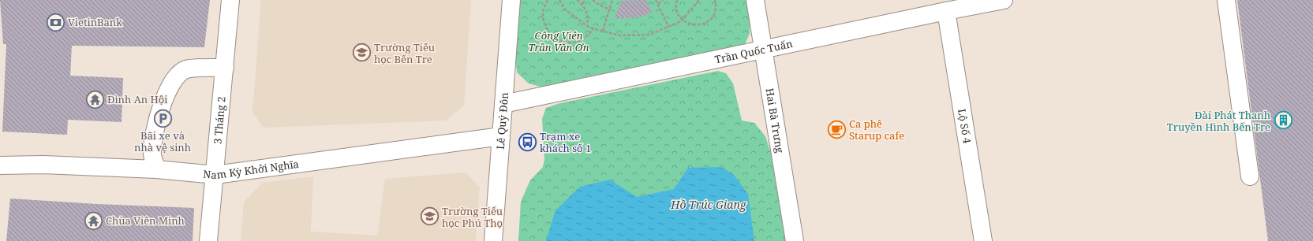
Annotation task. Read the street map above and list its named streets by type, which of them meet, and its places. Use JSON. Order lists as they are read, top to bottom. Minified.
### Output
{"streets":{"street":["Trần Quốc Tuấn","3 Tháng 2","Lê Quý Đôn","Hai Bà Trưng","Lộ Số 4","Nam Kỳ Khởi Nghĩa"]},"crossings":[["Trần Quốc Tuấn","Lê Quý Đôn"],["Trần Quốc Tuấn","Hai Bà Trưng"],["Trần Quốc Tuấn","Lộ Số 4"],["3 Tháng 2","Nam Kỳ Khởi Nghĩa"],["Lê Quý Đôn","Nam Kỳ Khởi Nghĩa"]],"water":["Hồ Trúc Giang"],"parks":["Công Viên Trần Văn Ơn"],"places":{"bank":["VietinBank"],"school or university":["Trường Tiểu học Bến Tre","Trường Tiểu học Phú Thọ"],"temple":["Đình An Hội","Chùa Viên Minh"],"parking":["Bãi xe và nhà vệ sinh"],"building":["Đài Phát Thanh Truyền Hình Bến Tre"],"cafe":["Ca phê Starup cafe"],"bus stop":["Trạm xe khách số 1"]}}
